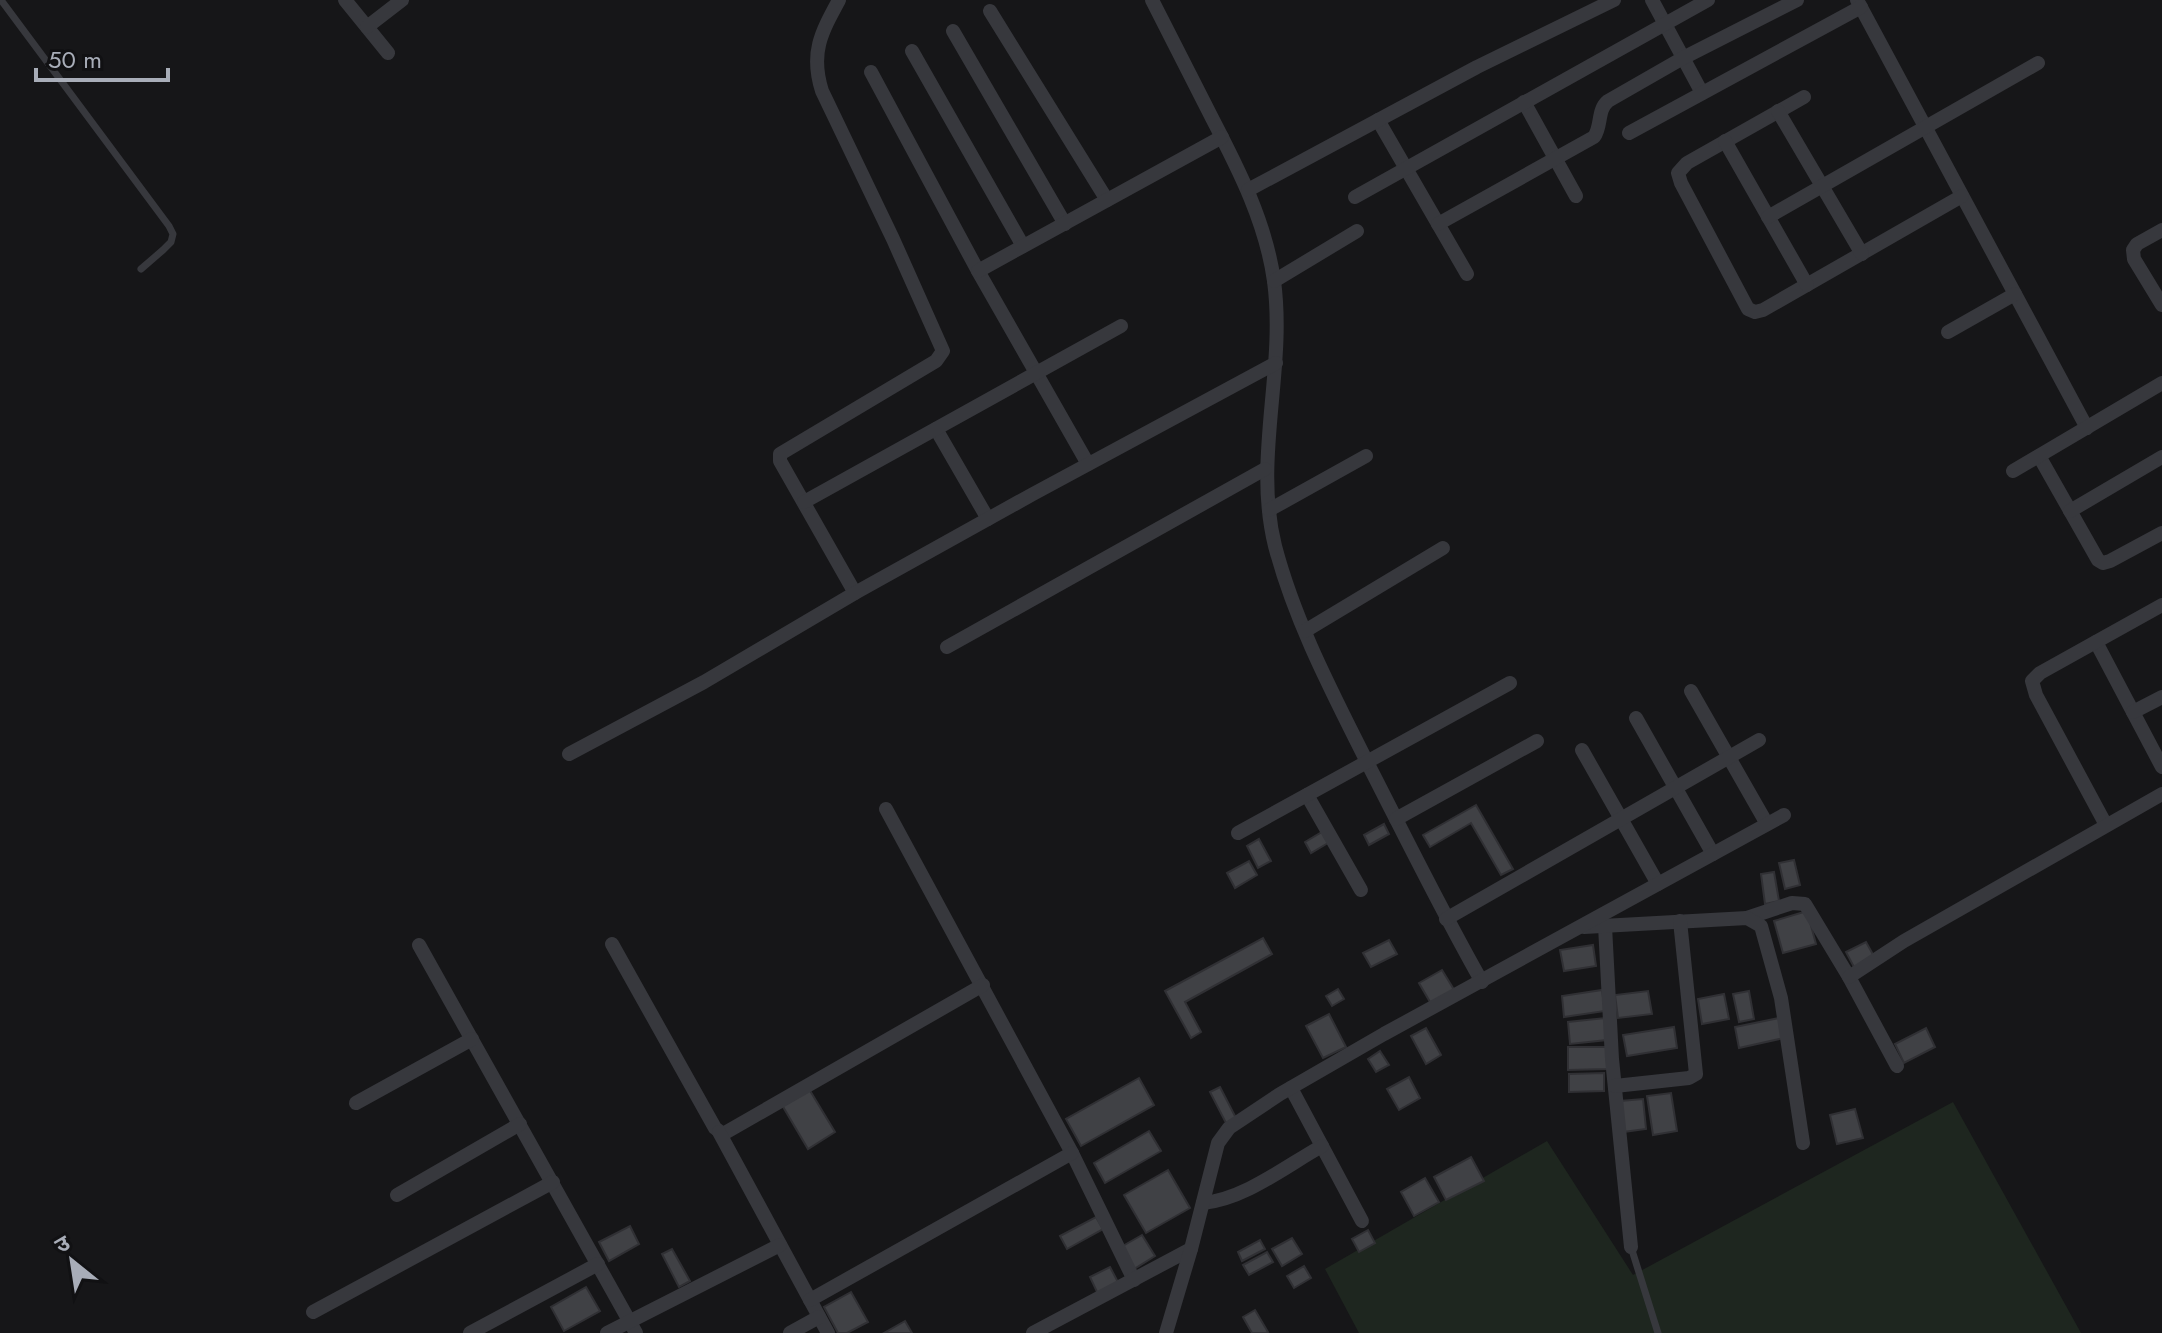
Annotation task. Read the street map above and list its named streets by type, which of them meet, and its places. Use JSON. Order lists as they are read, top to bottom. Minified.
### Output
{"scale_bar":"50 m","north":"top left"}
